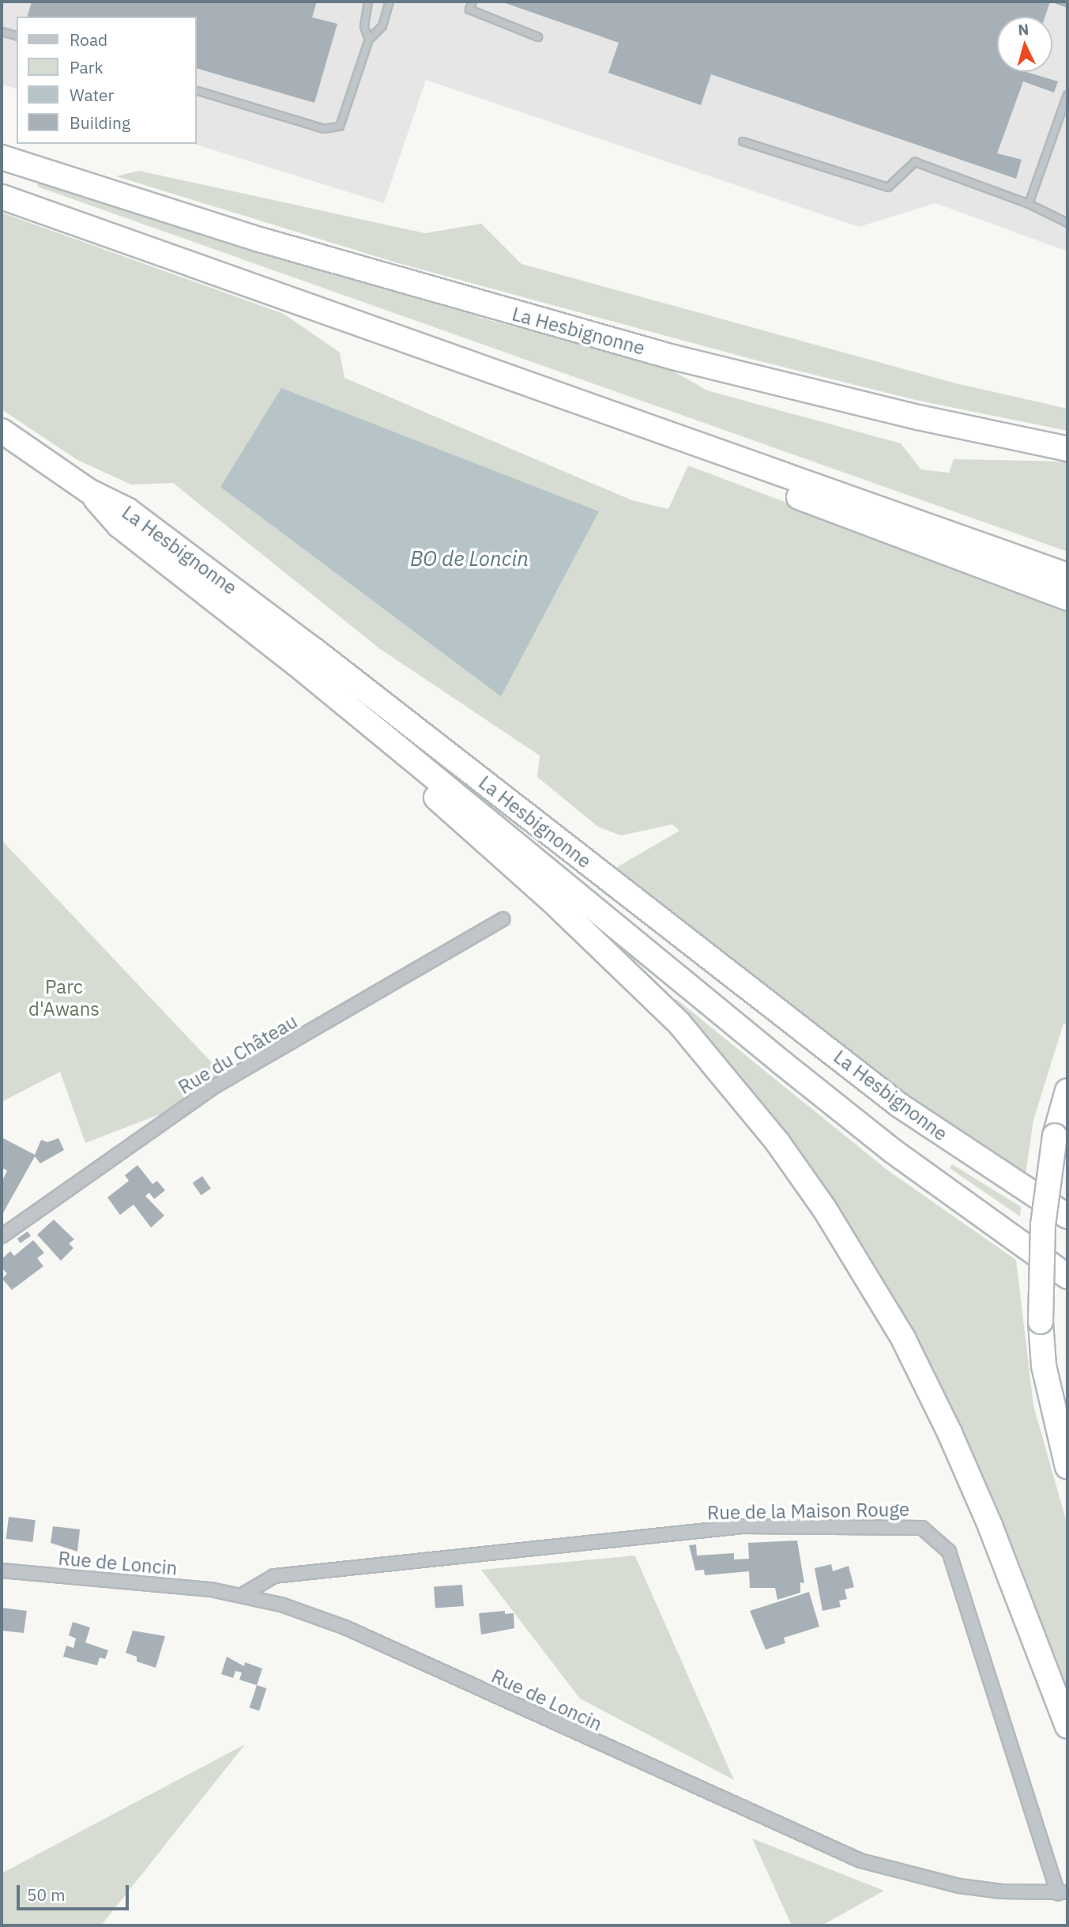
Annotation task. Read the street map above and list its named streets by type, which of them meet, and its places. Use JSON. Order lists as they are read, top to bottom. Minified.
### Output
{"streets":{"highway":["La Hesbignonne"],"street":["Rue du Château","Rue de la Maison Rouge","Rue de Loncin"]},"crossings":[["Rue de la Maison Rouge","Rue de Loncin"]],"water":["BO de Loncin"],"parks":["Parc d'Awans"],"legend":["Road","Park","Water","Building"],"scale_bar":"50 m","north":"top"}
